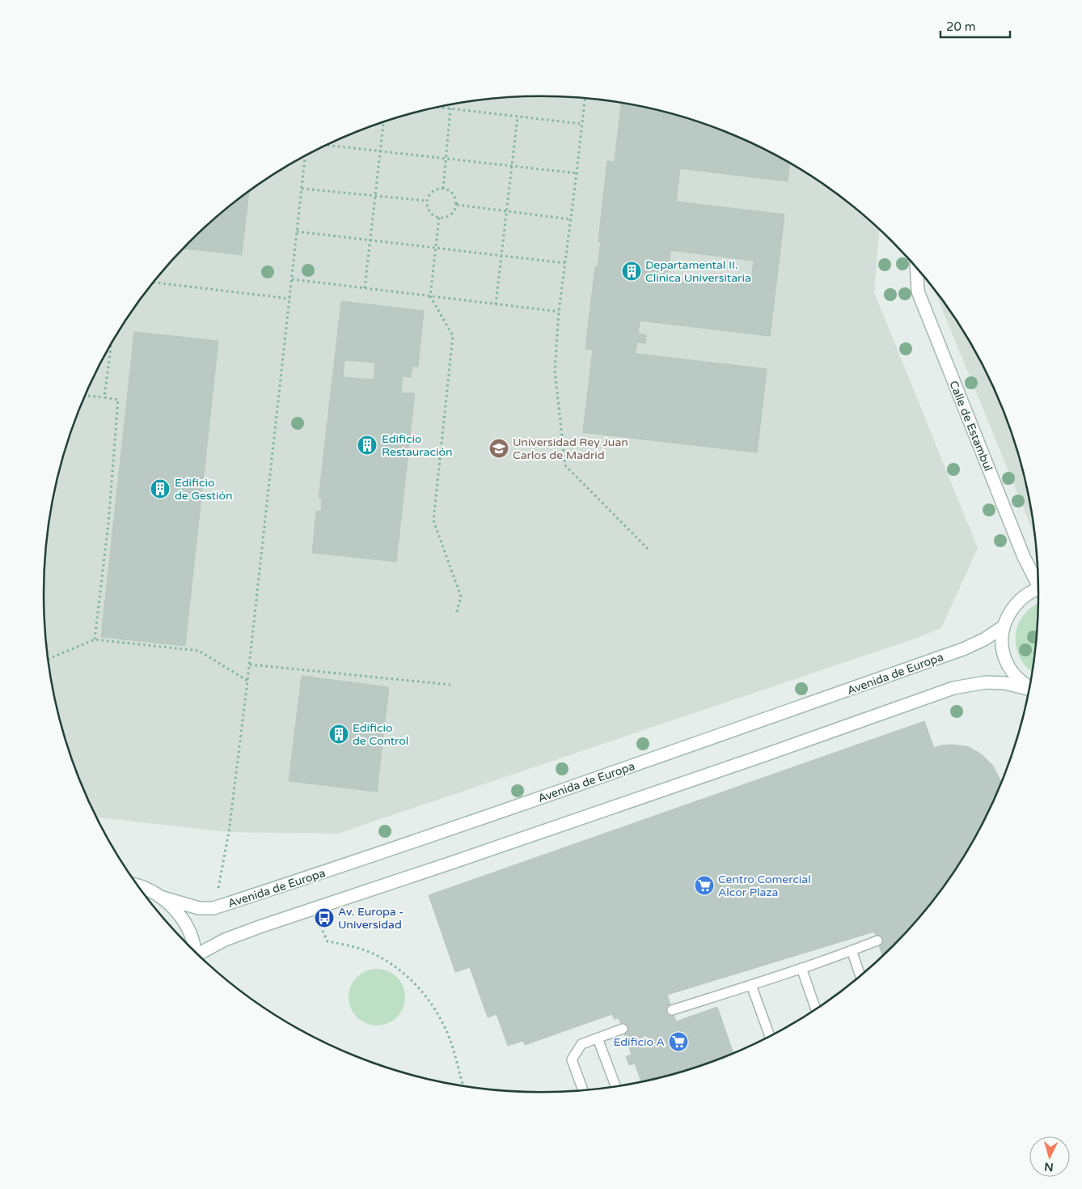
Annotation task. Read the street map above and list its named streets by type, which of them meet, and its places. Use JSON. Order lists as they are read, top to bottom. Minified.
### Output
{"streets":{"street":["Calle de Estambul","Avenida de Europa"]},"places":{"building":["Departamental II. Clinica Universitaria","Edificio Restauración","Edificio de Gestión","Edificio de Control"],"school or university":["Universidad Rey Juan Carlos de Madrid"],"supermarket":["Centro Comercial Alcor Plaza","Edificio A"],"bus stop":["Av. Europa - Universidad"]},"scale_bar":"20 m","north":"bottom"}
